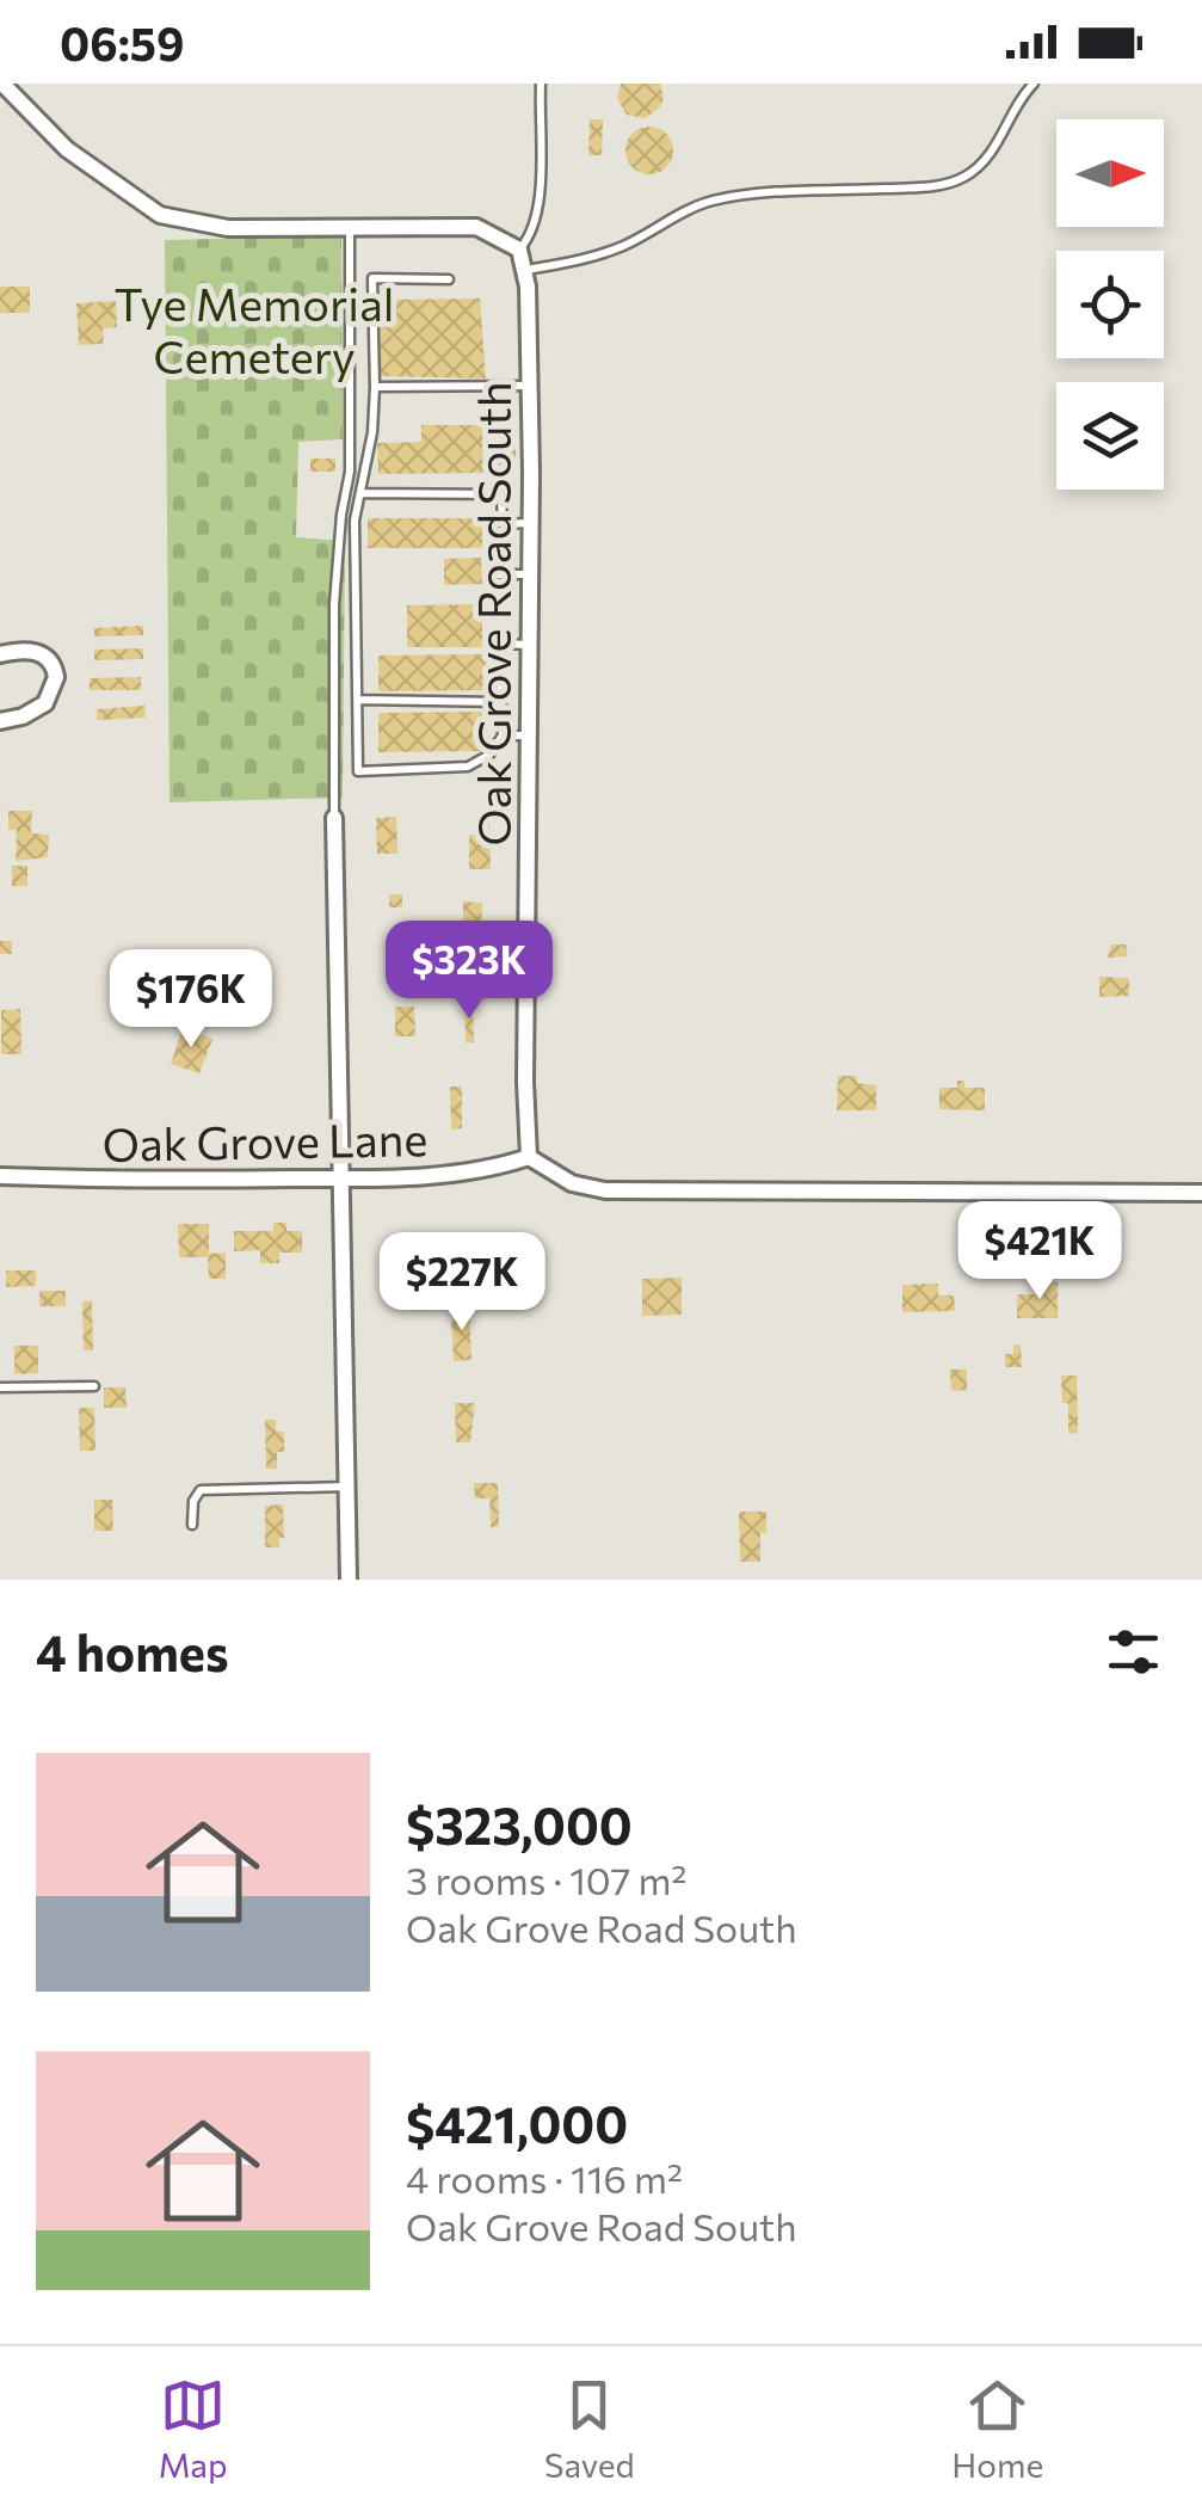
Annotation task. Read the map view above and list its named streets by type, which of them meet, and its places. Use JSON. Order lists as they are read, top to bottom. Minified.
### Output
{"streets":{"street":["Oak Grove Road South","Oak Grove Lane"]},"crossings":[["Oak Grove Road South","Oak Grove Lane"]],"parks":["Tye Memorial Cemetery"],"north":"right","page":{"status":"06:59","price":["$323K","$176K","$421K","$227K"],"heading":"4 homes","list":[{"name":"$323,000","note":"3 rooms · 107 m² · Oak Grove Road South"},{"name":"$421,000","note":"4 rooms · 116 m² · Oak Grove Road South"}],"tabs":["Map","Saved","Home"]}}
